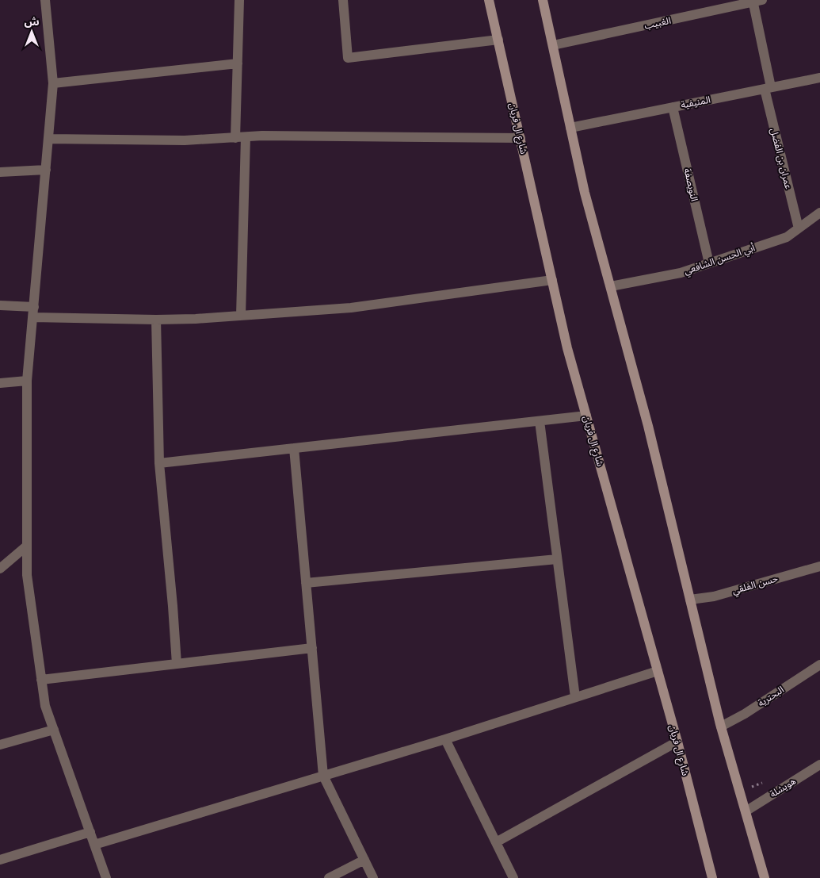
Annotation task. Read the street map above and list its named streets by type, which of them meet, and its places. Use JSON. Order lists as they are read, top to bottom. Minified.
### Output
{"streets":{"main road":["شارع ال فريان"],"street":["الغبيب","المنيفية","عمران بن الفضل","النويصفة","أبي الحسن الشافعي","حسن الفلقي","البحترية","هويشلة"]},"crossings":[["الغبيب","عمران بن الفضل"],["المنيفية","عمران بن الفضل"],["المنيفية","النويصفة"],["عمران بن الفضل","أبي الحسن الشافعي"],["النويصفة","أبي الحسن الشافعي"]],"north":"top"}
